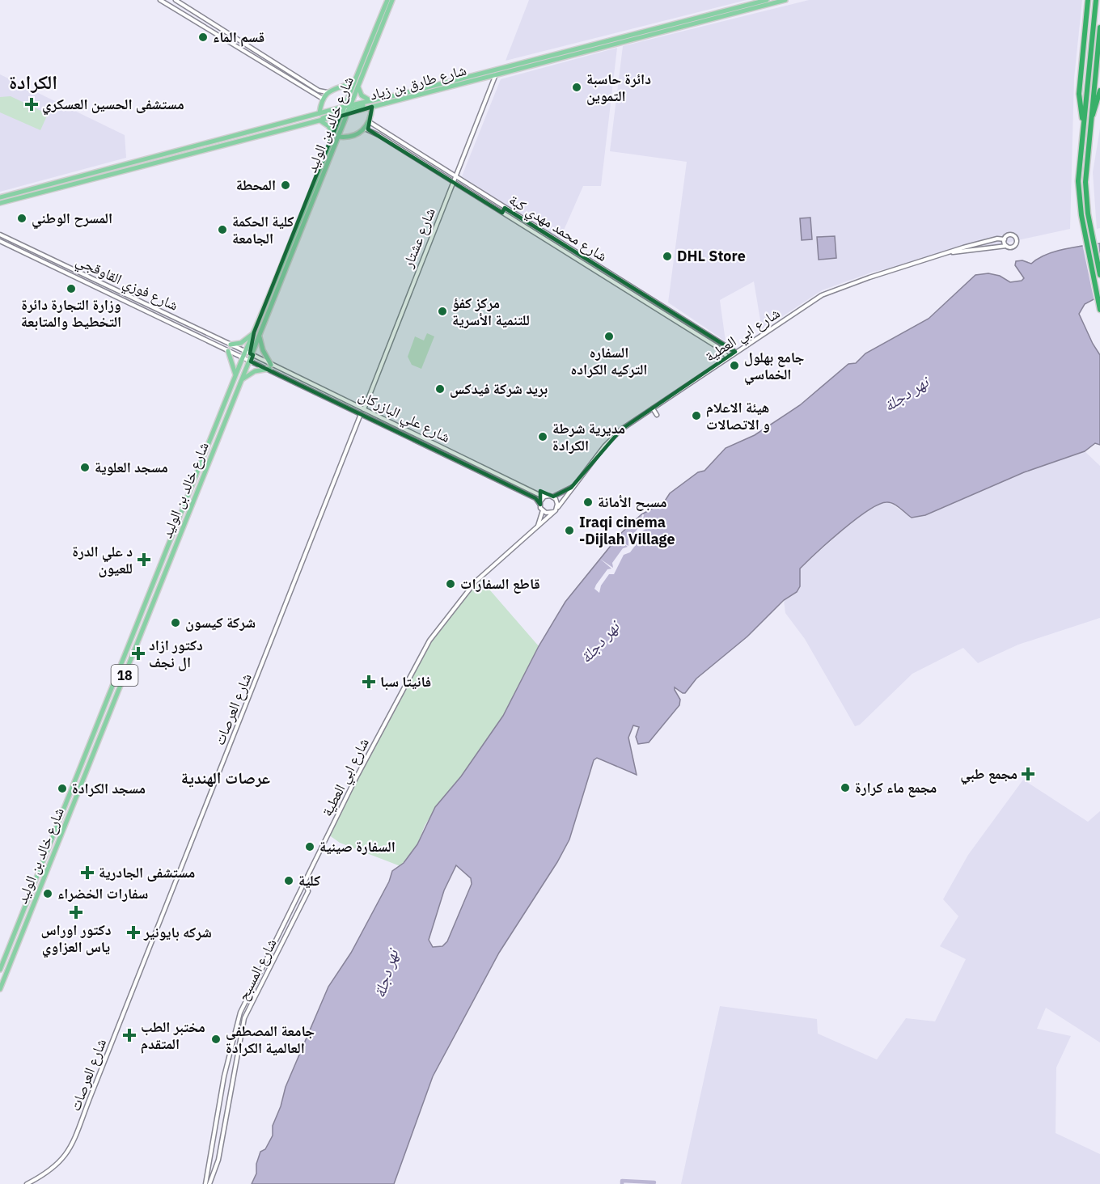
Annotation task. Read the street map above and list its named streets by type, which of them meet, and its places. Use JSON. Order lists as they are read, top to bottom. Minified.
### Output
{"streets":{"main road":["شارع طارق بن زياد","شارع خالد بن الوليد","18"],"street":["شارع محمد مهدي كبة","شارع عشتار","شارع فوزي القاوقجي","شارع ابي العطية","شارع علي البازركان","شارع العرصات","شارع المسبح"]},"crossings":[["شارع طارق بن زياد","شارع خالد بن الوليد"],["شارع طارق بن زياد","شارع عشتار"],["شارع خالد بن الوليد","شارع فوزي القاوقجي"],["شارع خالد بن الوليد","شارع علي البازركان"],["شارع محمد مهدي كبة","شارع عشتار"],["شارع محمد مهدي كبة","شارع ابي العطية"],["شارع عشتار","شارع علي البازركان"],["شارع فوزي القاوقجي","شارع علي البازركان"],["شارع ابي العطية","شارع علي البازركان"],["شارع ابي العطية","شارع المسبح"],["شارع علي البازركان","شارع العرصات"]],"districts":["الكرادة","عرصات الهندية"],"water":["نهر دجلة"],"places":{"other":["قسم الماء","دائرة حاسبة التموين","المحطة","المسرح الوطني","كلية الحكمة الجامعة","DHL Store","وزارة التجارة دائرة التخطيط والمتابعة","مركز كفؤ للتنمية الأسرية","السفاره التركيه الكراده","جامع بهلول الخماسي","بريد شركة فيدكس","هيئة الاعلام و الاتصالات","مديرية شرطة الكرادة","مسجد العلوية","مسبح الأمانة","Iraqi cinema -Dijlah Village","قاطع السفارات","شركة كيسون","مجمع ماء كرارة","مسجد الكرادة","السفارة صينية","كلية","سفارات الخضراء","جامعة المصطفى العالمية الكرادة"],"health":["مستشفى الحسين العسكري","د علي الدرة للعيون","دكتور ازاد ال نجف","فانيتا سبا","مجمع طبي","مستشفى الجادرية","دكتور اوراس ياس العزاوي","شركه بايونير","مختبر الطب المتقدم"]}}
